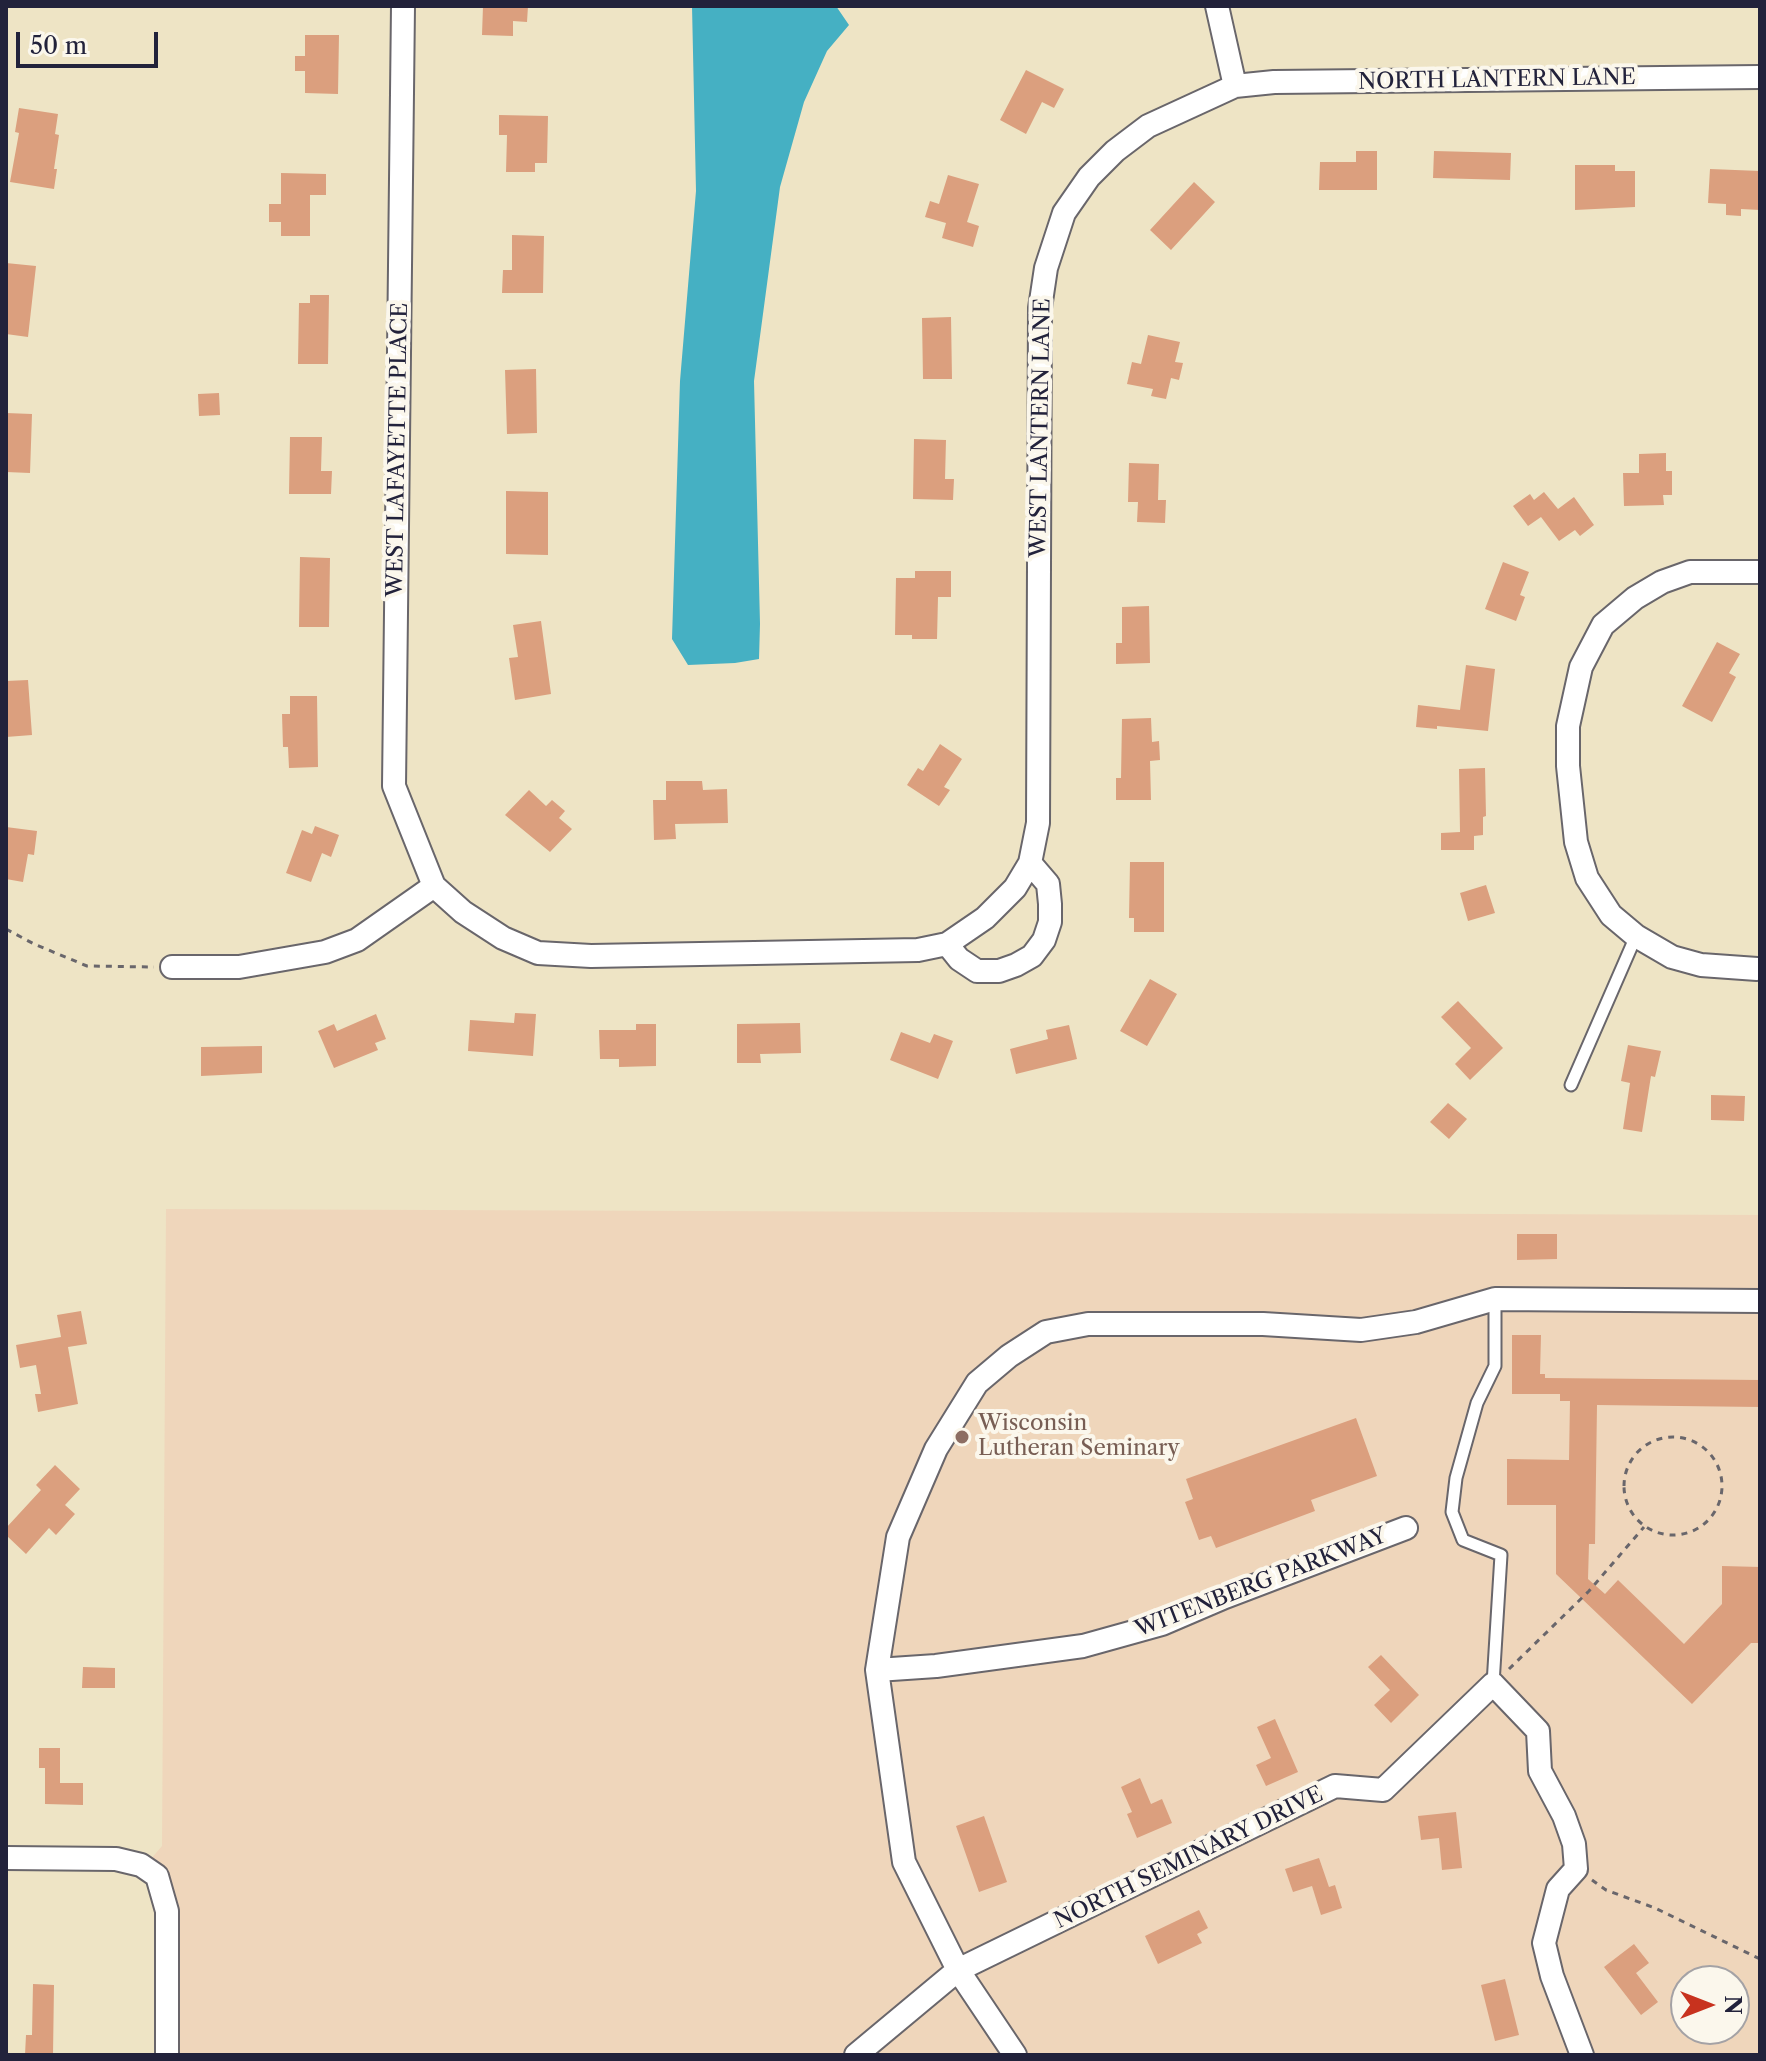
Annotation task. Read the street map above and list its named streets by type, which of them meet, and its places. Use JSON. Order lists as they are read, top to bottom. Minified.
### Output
{"streets":{"street":["NORTH LANTERN LANE","WEST LANTERN LANE","WEST LAFAYETTE PLACE","WITENBERG PARKWAY","NORTH SEMINARY DRIVE"]},"crossings":[["NORTH LANTERN LANE","WEST LANTERN LANE"],["WEST LANTERN LANE","WEST LAFAYETTE PLACE"]],"places":["Wisconsin Lutheran Seminary"],"scale_bar":"50 m","north":"right"}
